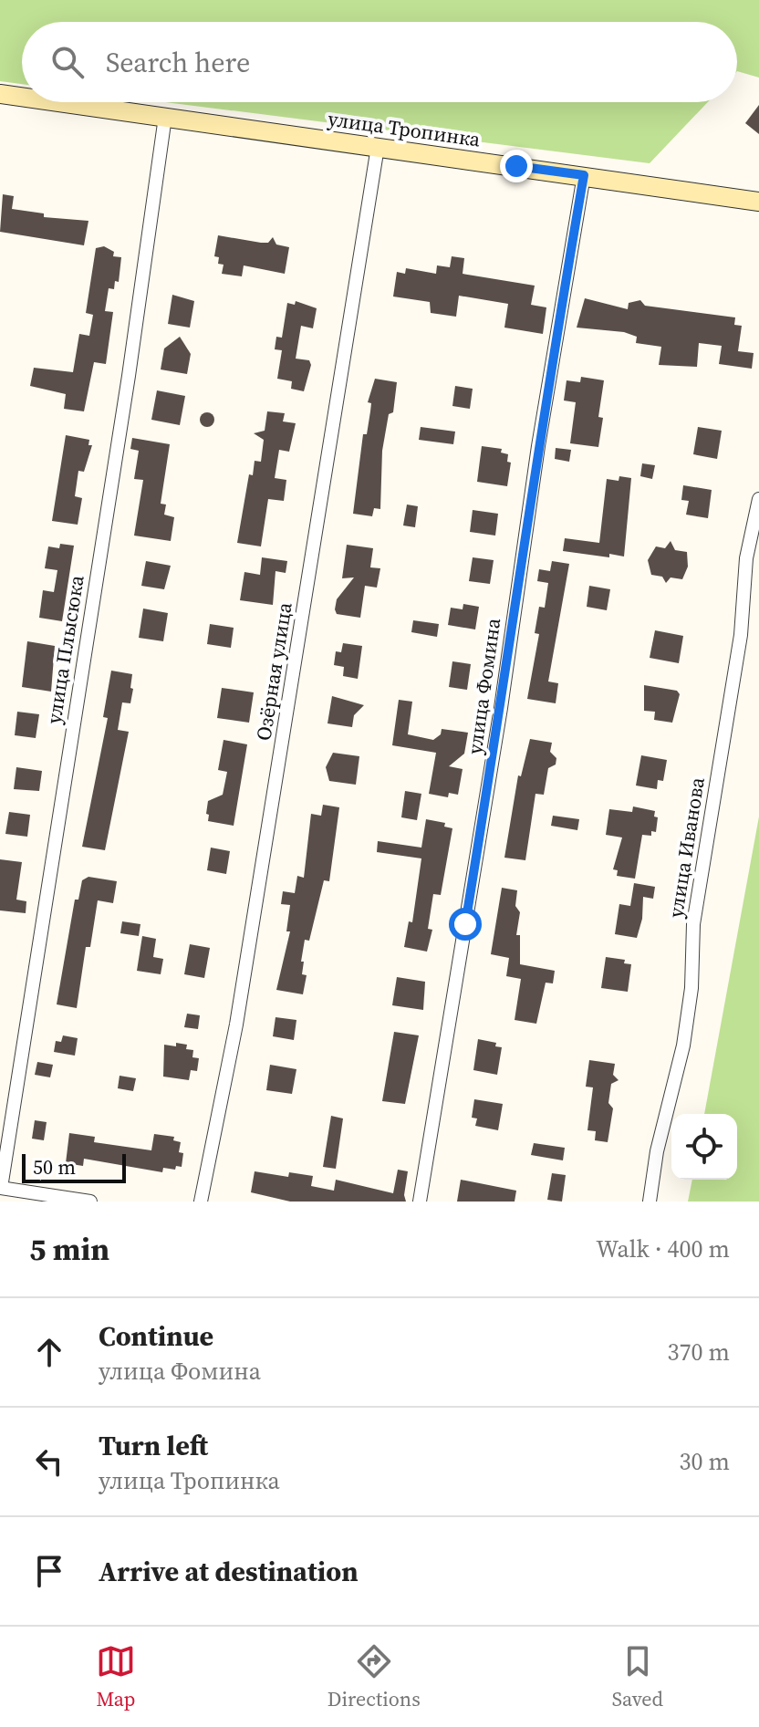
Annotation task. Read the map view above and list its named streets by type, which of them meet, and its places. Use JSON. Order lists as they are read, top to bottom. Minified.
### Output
{"streets":{"main road":["улица Тропинка"],"street":["улица Плысюка","Озёрная улица","улица Фомина","улица Иванова"]},"crossings":[["улица Тропинка","улица Плысюка"],["улица Тропинка","Озёрная улица"],["улица Тропинка","улица Фомина"]],"scale_bar":"50 m","page":{"search":"Search here","scale":"50 m","heading":["5 min","Walk · 400 m"],"list":[["Continue","улица Фомина","370 m"],["Turn left","улица Тропинка","30 m"],"Arrive at destination"],"nav":["Map","Directions","Saved"]}}
